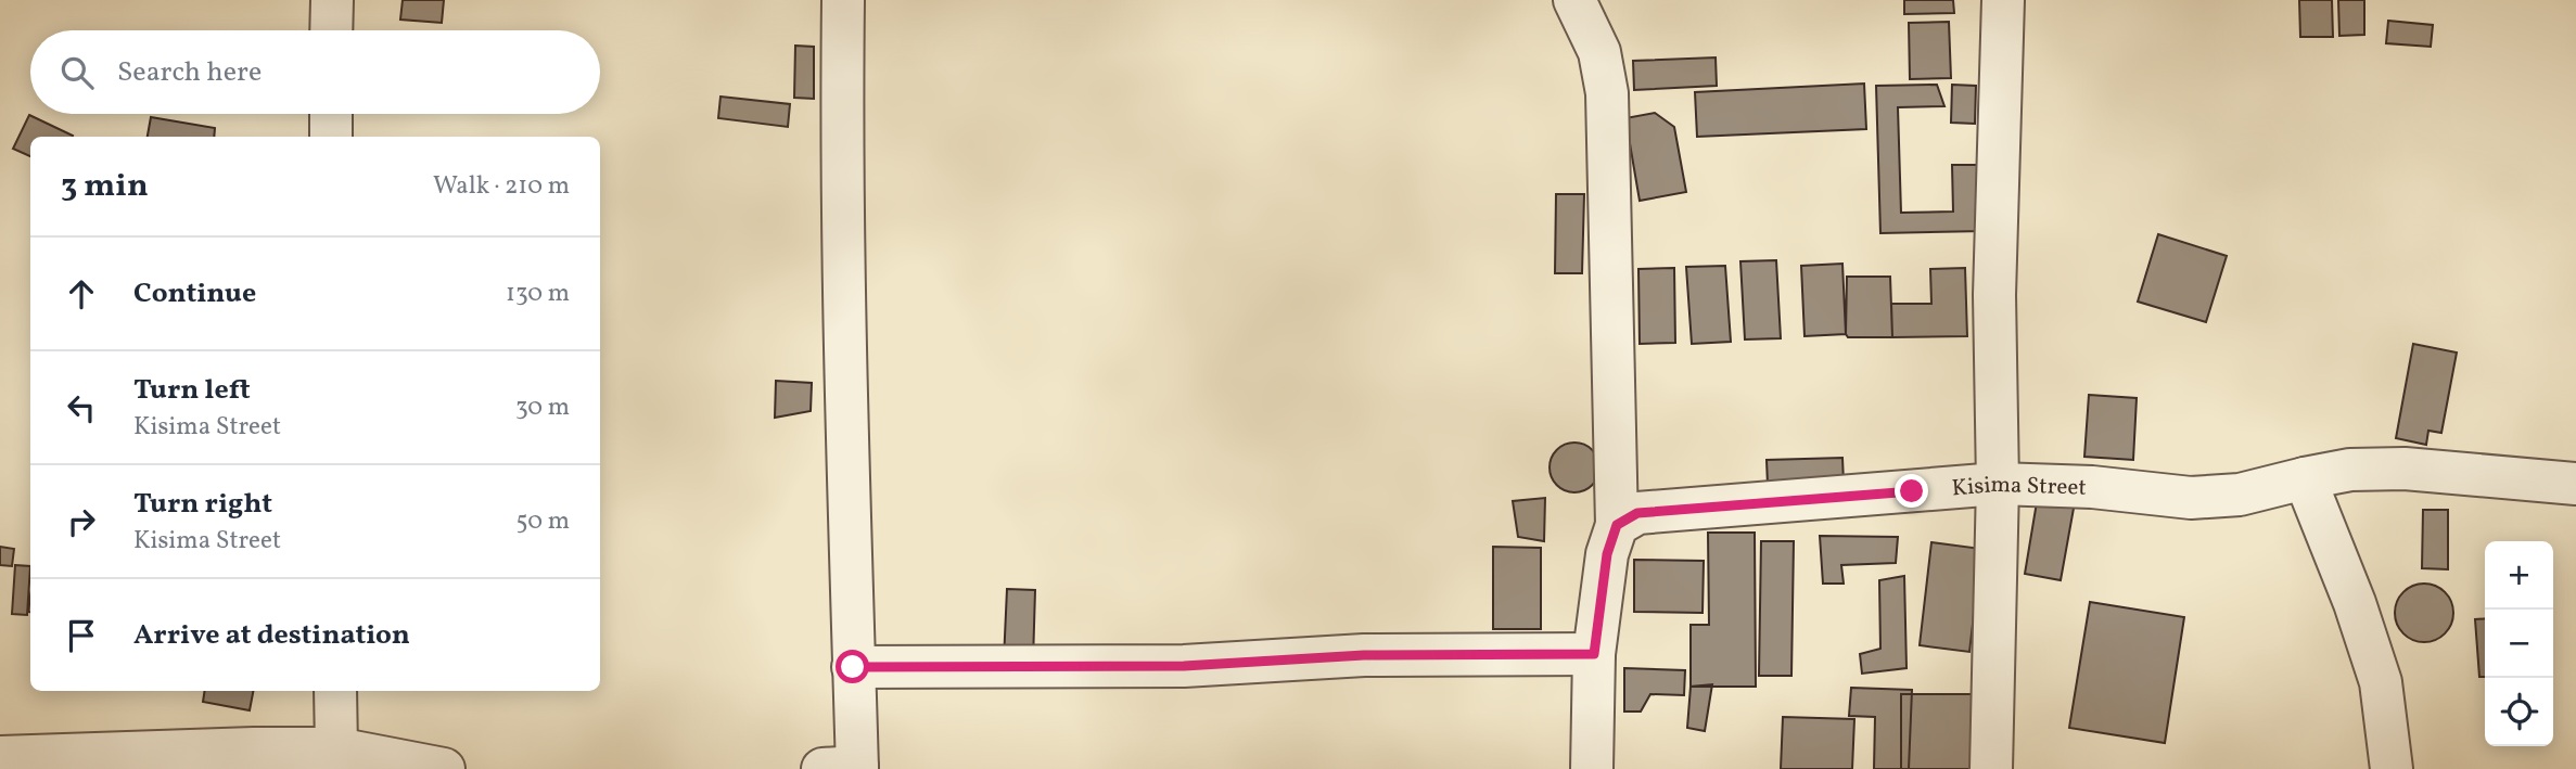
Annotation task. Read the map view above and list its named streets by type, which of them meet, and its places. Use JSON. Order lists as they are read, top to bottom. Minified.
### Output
{"streets":{"street":["Kisima Street"]},"page":{"search":"Search here","heading":["3 min","Walk · 210 m"],"list":[["Continue","130 m"],["Turn left","Kisima Street","30 m"],["Turn right","Kisima Street","50 m"],"Arrive at destination"],"map_buttons":["+","−"]}}
